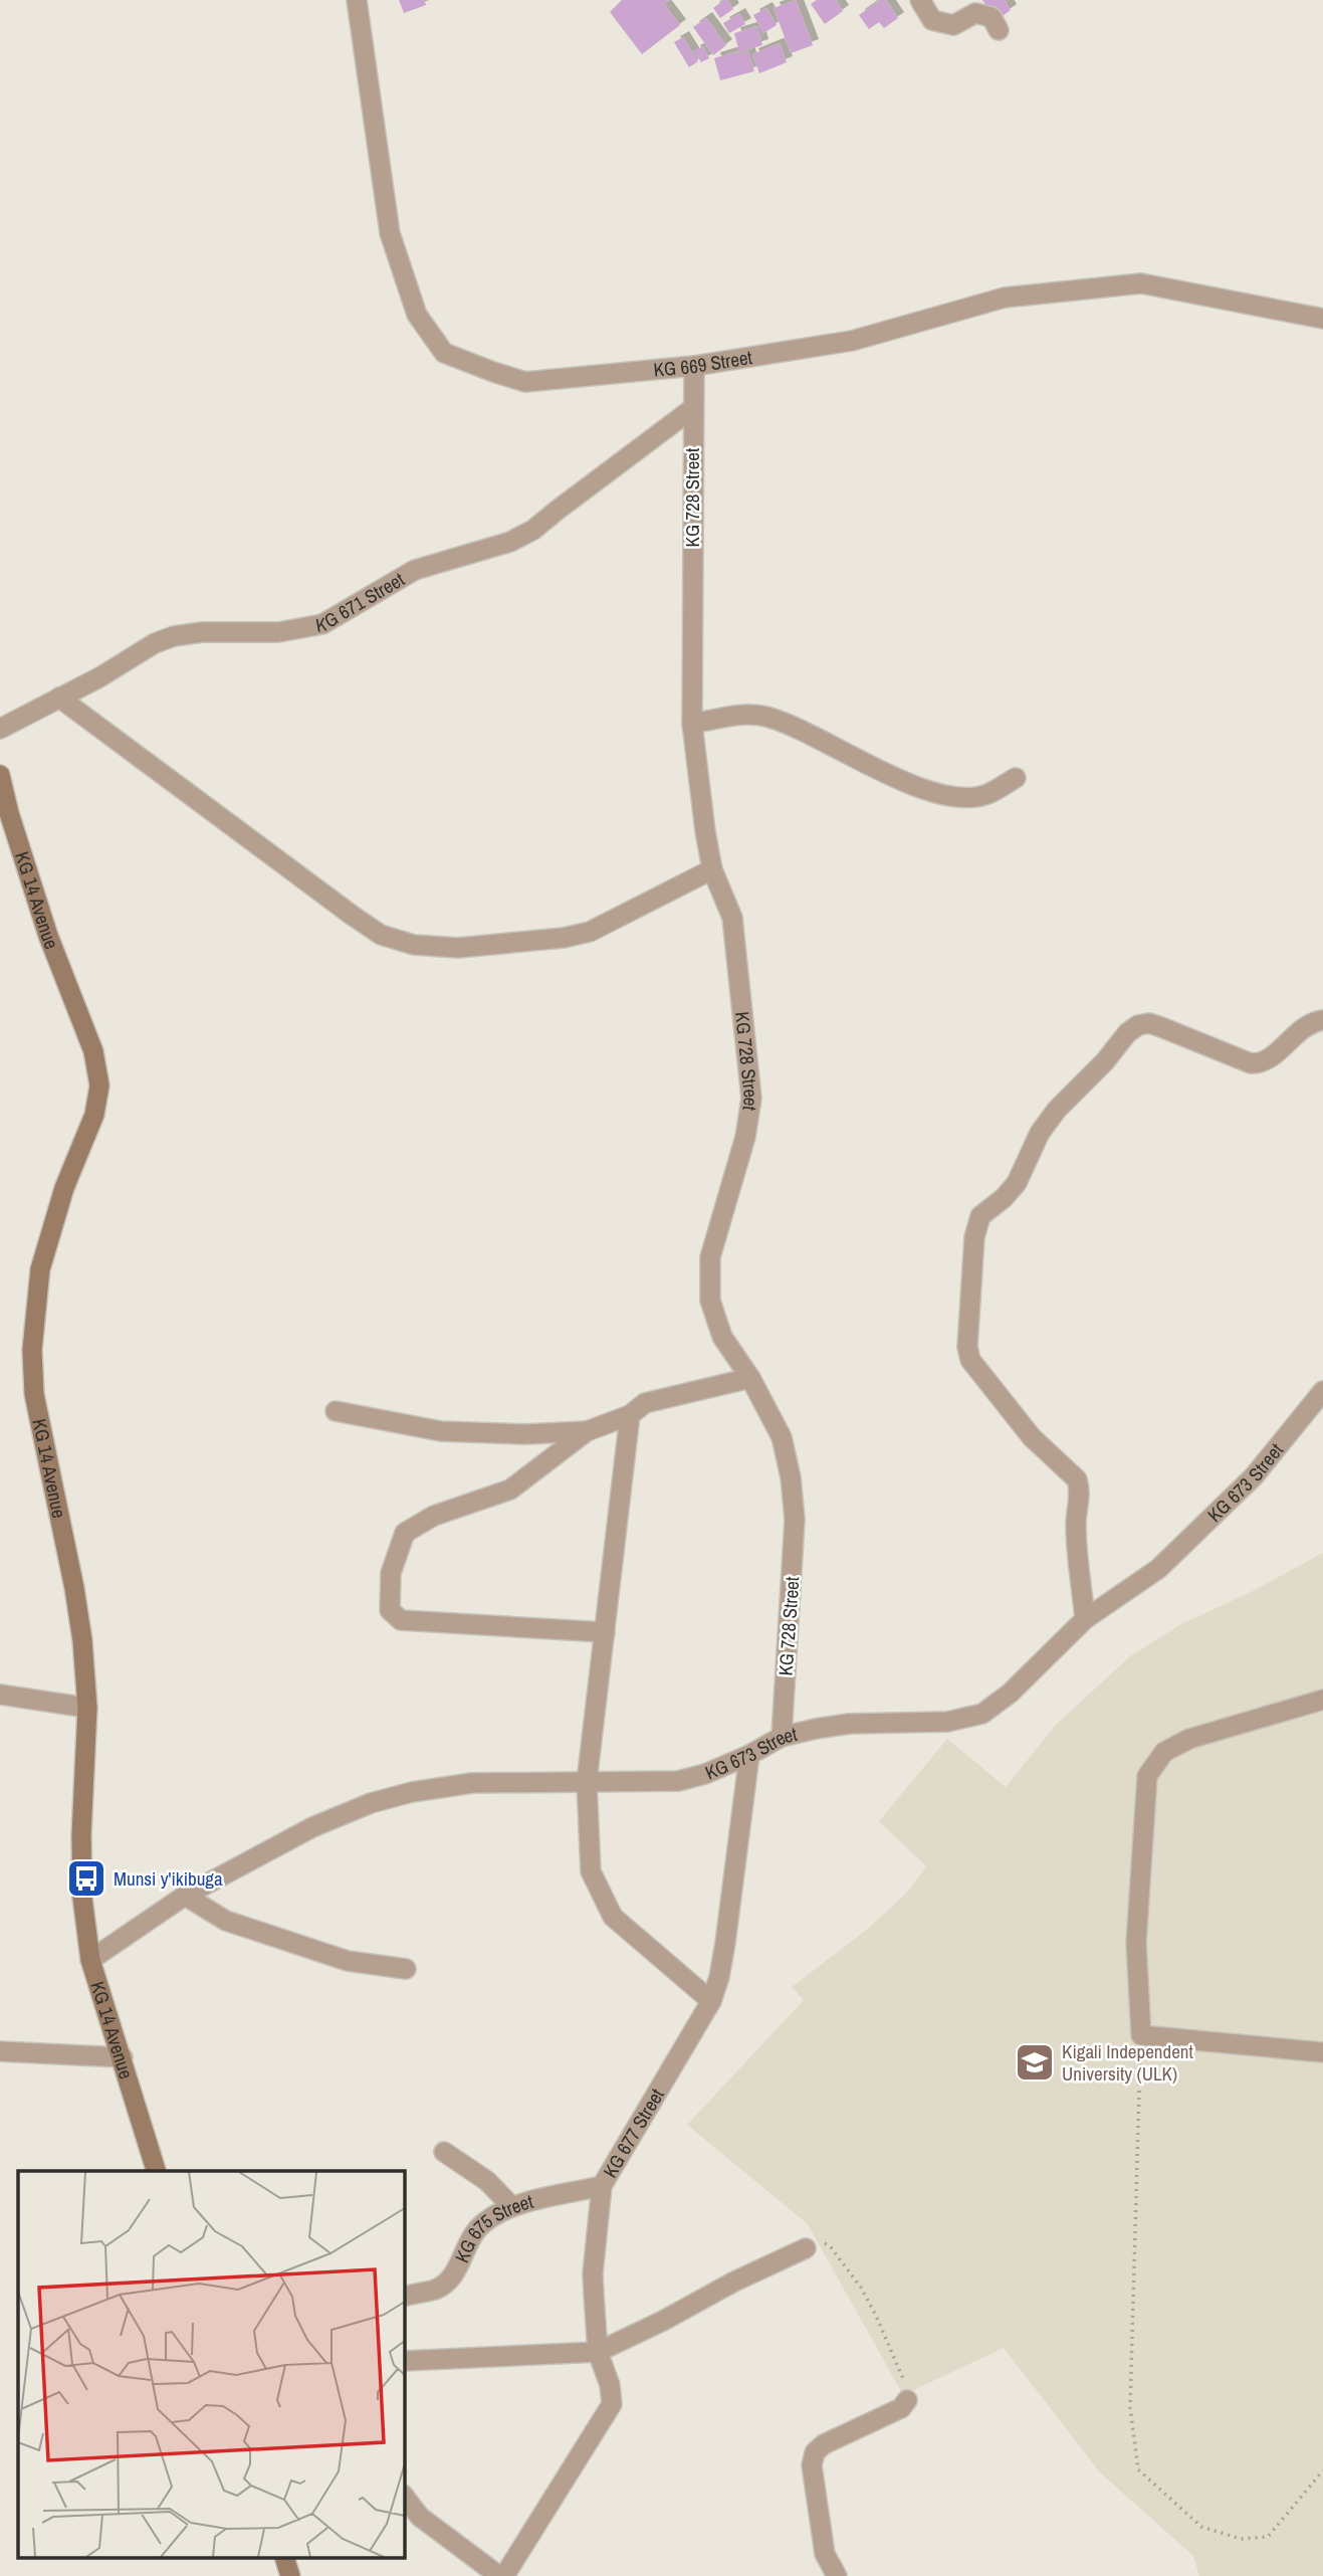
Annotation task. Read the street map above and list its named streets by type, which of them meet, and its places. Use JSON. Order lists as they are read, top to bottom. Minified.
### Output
{"streets":{"main road":["KG 14 Avenue"],"street":["KG 669 Street","KG 728 Street","KG 671 Street","KG 673 Street","KG 677 Street","KG 675 Street"]},"crossings":[["KG 669 Street","KG 728 Street"],["KG 728 Street","KG 671 Street"],["KG 728 Street","KG 673 Street"],["KG 14 Avenue","KG 673 Street"],["KG 673 Street","KG 677 Street"],["KG 677 Street","KG 675 Street"]],"places":{"bus stop":["Munsi y'ikibuga"],"school or university":["Kigali Independent University (ULK)"]}}
